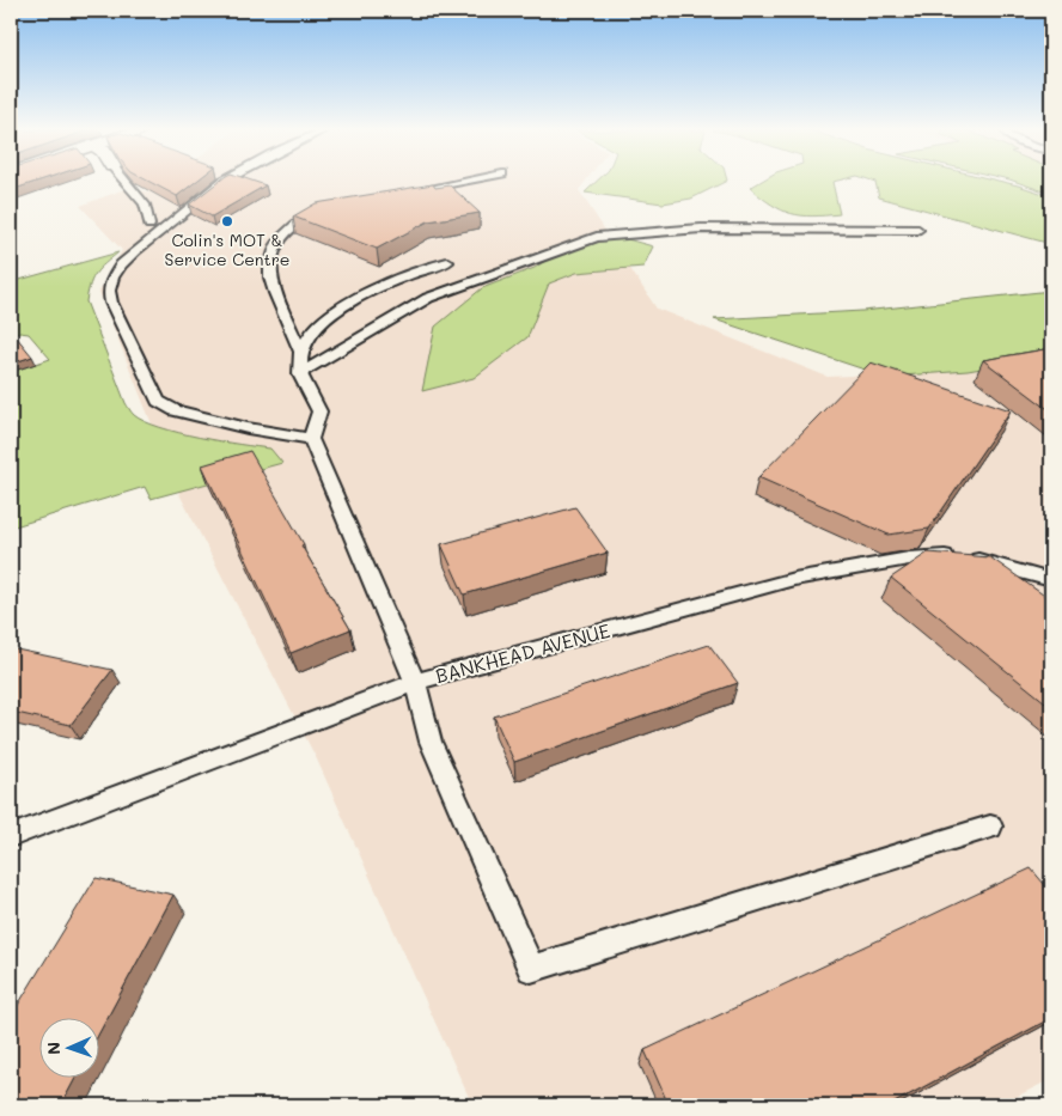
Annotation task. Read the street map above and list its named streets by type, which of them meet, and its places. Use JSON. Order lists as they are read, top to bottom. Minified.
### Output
{"streets":{"lane":["BANKHEAD AVENUE"]},"places":["Colin's MOT & Service Centre"],"north":"left"}
